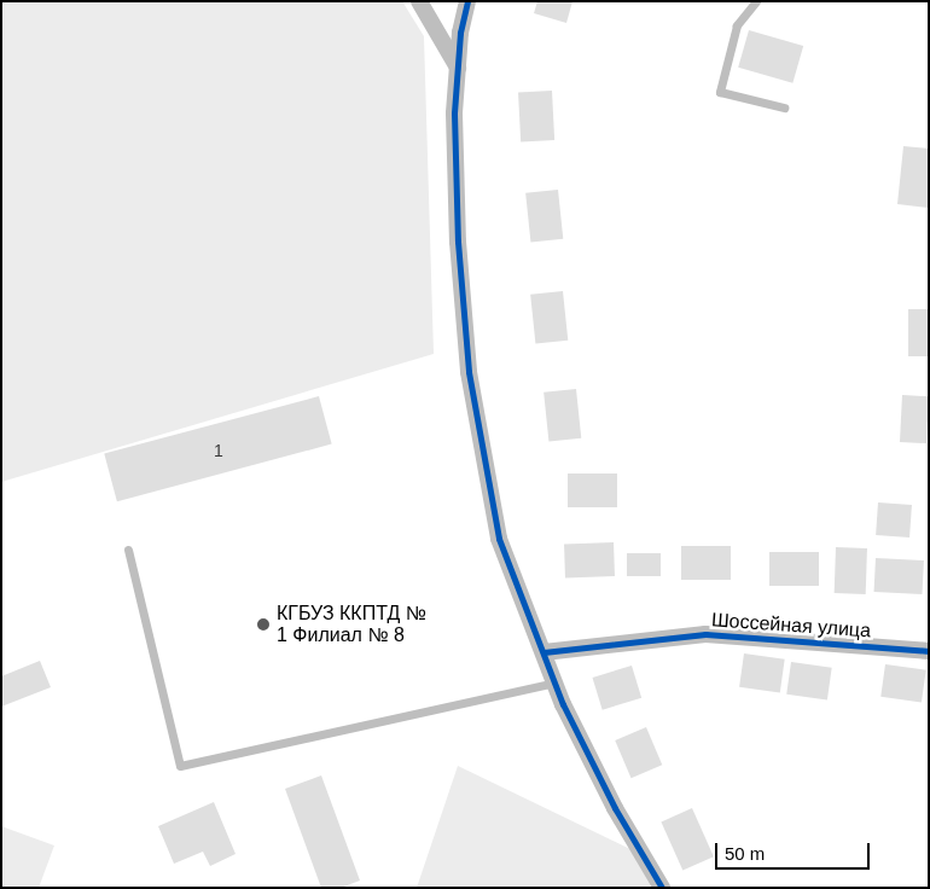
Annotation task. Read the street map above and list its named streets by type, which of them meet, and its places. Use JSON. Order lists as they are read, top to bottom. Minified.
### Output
{"streets":{"street":["Шоссейная улица"]},"places":["КГБУЗ ККПТД № 1 Филиал № 8"],"house_numbers":["1"],"scale_bar":"50 m"}
